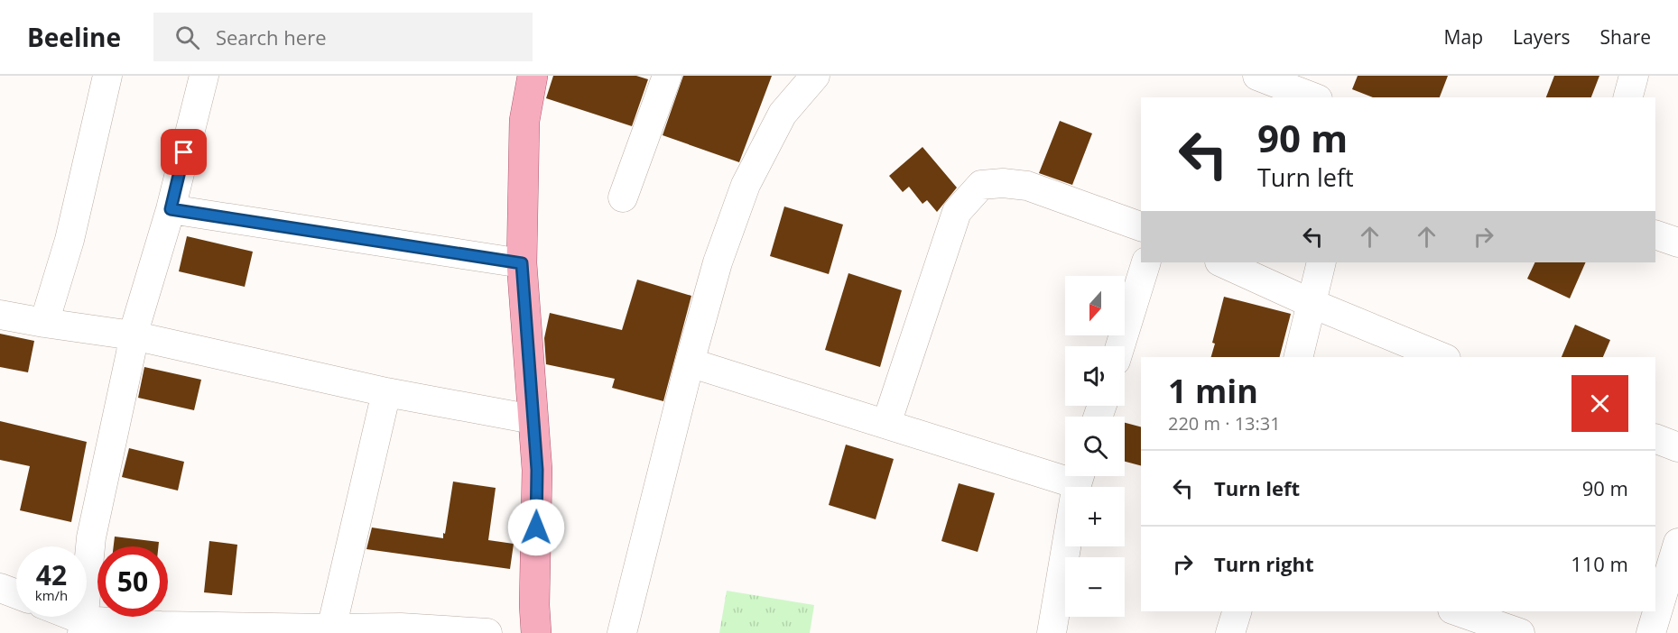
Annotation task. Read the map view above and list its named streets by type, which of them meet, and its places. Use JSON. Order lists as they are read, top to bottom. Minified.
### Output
{"north":"bottom","page":{"header":"Beeline","search":"Search here","nav":["Map","Layers","Share"],"turn":["90 m","Turn left"],"map_buttons":["+","−"],"heading":["1 min","220 m · 13:31"],"list":[{"name":"Turn left","value":"90 m"},{"name":"Turn right","value":"110 m"}],"speed":"42 km/h","limit":"50"}}
